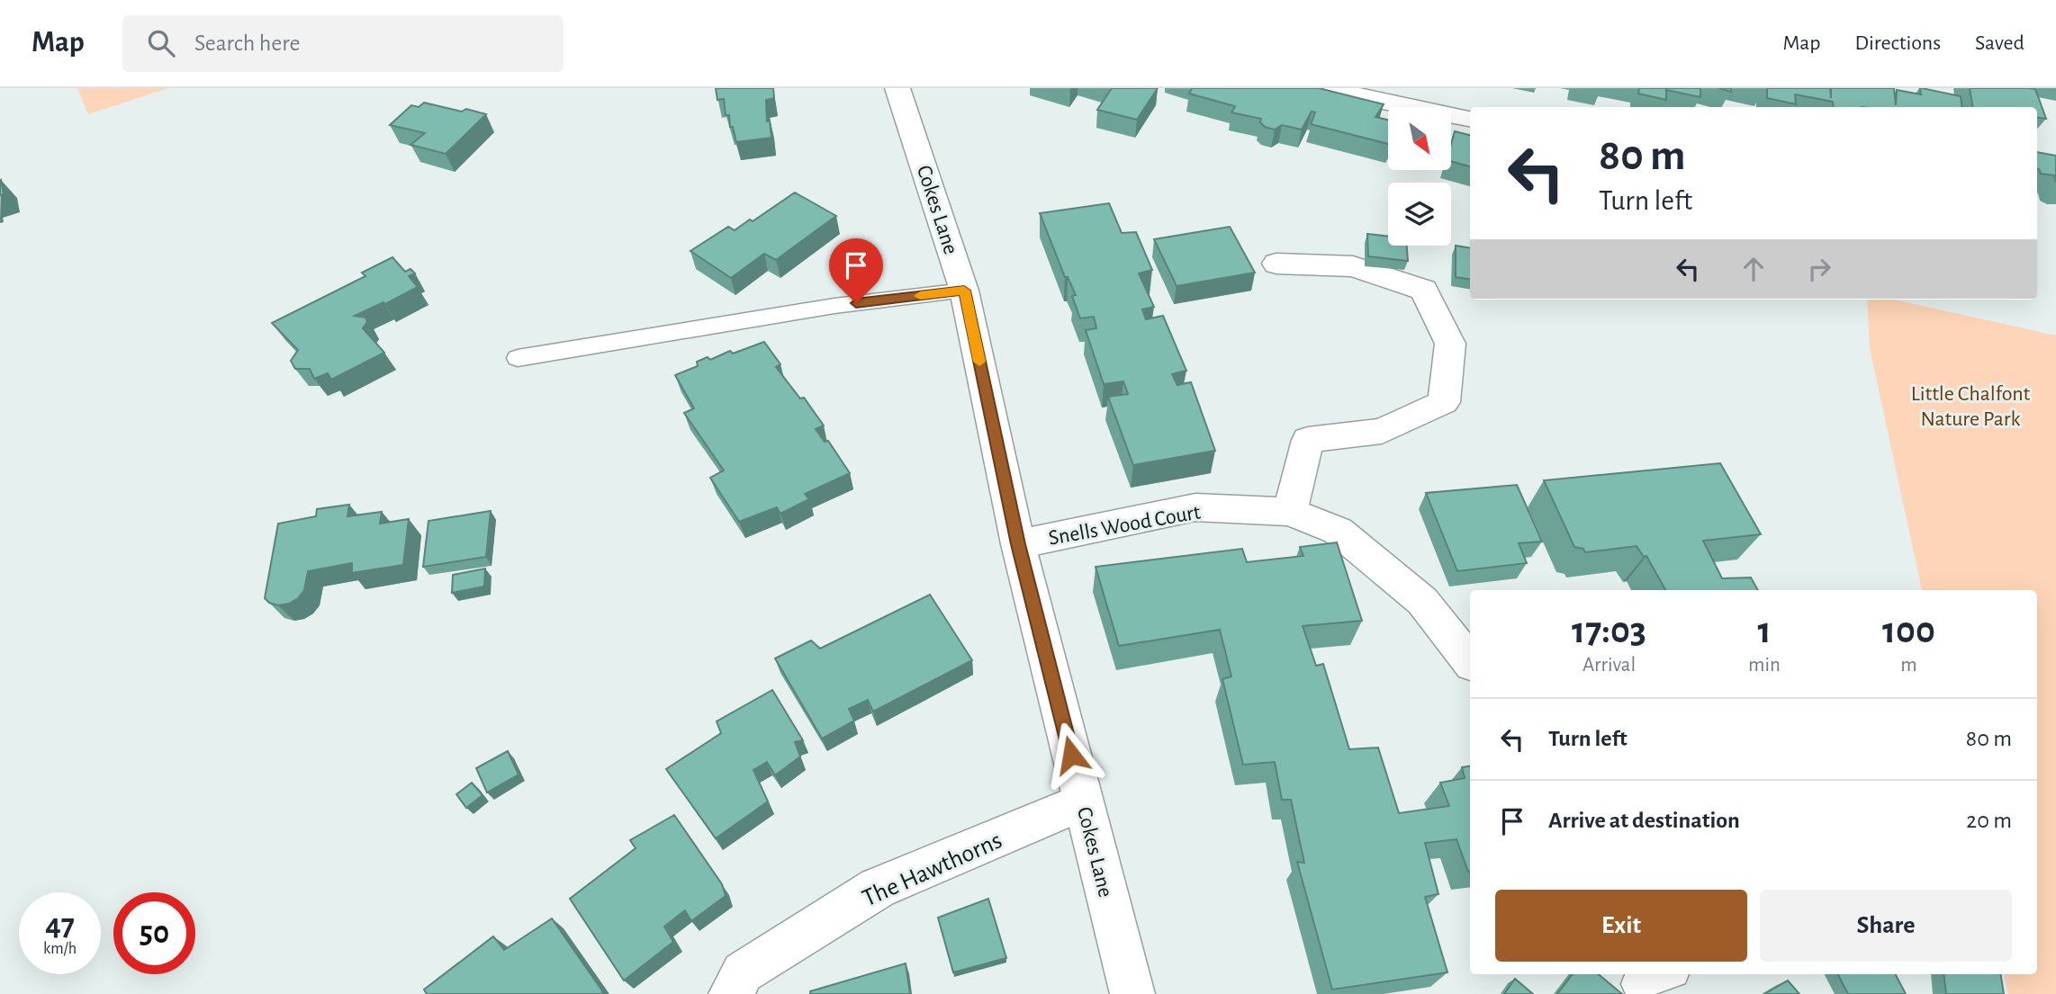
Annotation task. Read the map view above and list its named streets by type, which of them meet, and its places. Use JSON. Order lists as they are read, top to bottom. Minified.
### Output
{"streets":{"street":["Cokes Lane","Snells Wood Court","The Hawthorns"]},"crossings":[["Cokes Lane","Snells Wood Court"],["Cokes Lane","The Hawthorns"]],"parks":["Little Chalfont Nature Park"],"north":"bottom right","page":{"header":"Map","search":"Search here","nav":["Map","Directions","Saved"],"turn":["80 m","Turn left"],"eta":["17:03","Arrival","1","min","100","m"],"list":[{"name":"Turn left","value":"80 m"},{"name":"Arrive at destination","value":"20 m"}],"buttons":["Exit","Share"],"speed":"47 km/h","limit":"50"}}
